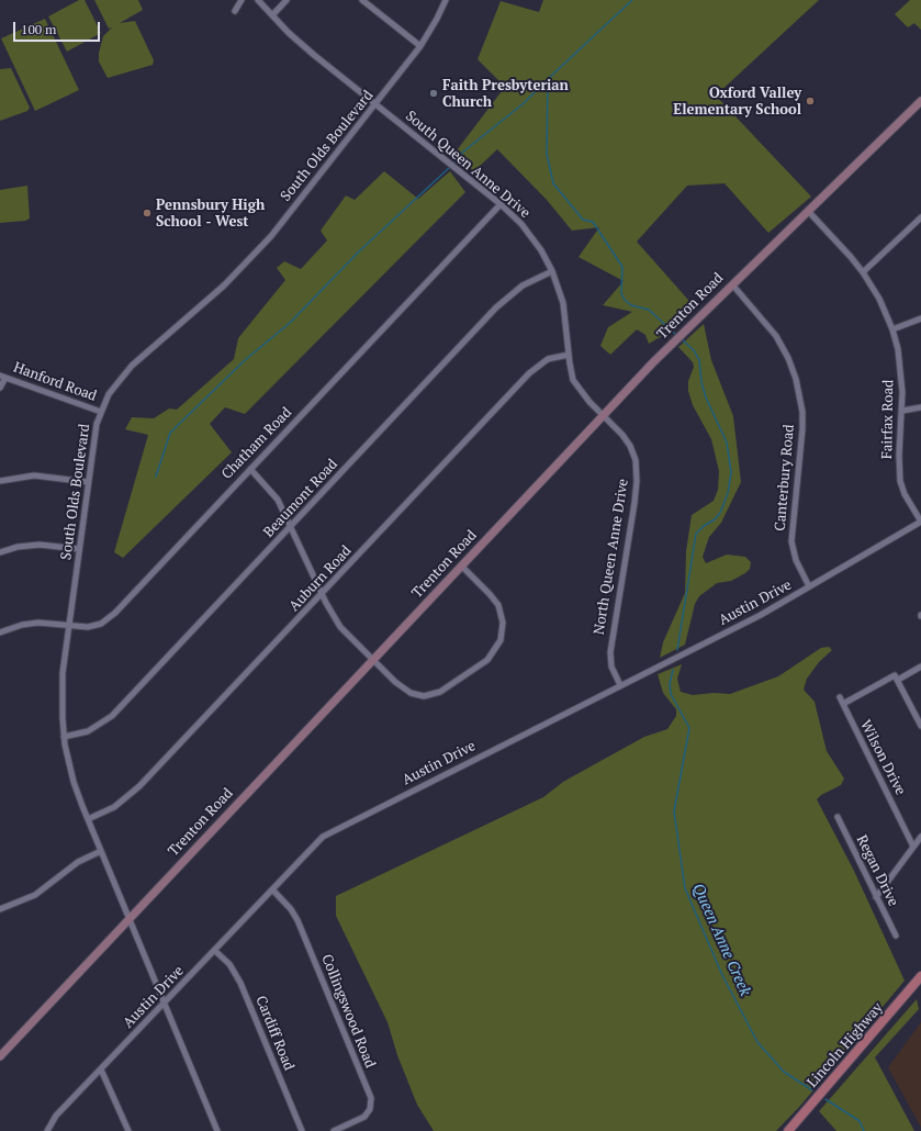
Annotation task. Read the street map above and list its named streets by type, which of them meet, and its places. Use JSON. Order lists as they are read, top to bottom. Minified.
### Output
{"streets":{"main road":["Trenton Road","Lincoln Highway"],"street":["South Olds Boulevard","South Queen Anne Drive","Hanford Road","Fairfax Road","Chatham Road","Canterbury Road","Beaumont Road","North Queen Anne Drive","Auburn Road","Austin Drive","Wilson Drive","Regan Drive","Collingswood Road","Cardiff Road"]},"crossings":[["South Olds Boulevard","South Queen Anne Drive"],["South Olds Boulevard","Trenton Road"],["South Olds Boulevard","Hanford Road"],["South Olds Boulevard","Chatham Road"],["South Olds Boulevard","Beaumont Road"],["South Olds Boulevard","Auburn Road"],["South Olds Boulevard","Austin Drive"],["South Queen Anne Drive","Trenton Road"],["South Queen Anne Drive","Chatham Road"],["South Queen Anne Drive","Beaumont Road"],["South Queen Anne Drive","North Queen Anne Drive"],["South Queen Anne Drive","Auburn Road"],["Trenton Road","Fairfax Road"],["Trenton Road","Canterbury Road"],["Trenton Road","North Queen Anne Drive"],["Fairfax Road","Austin Drive"],["Canterbury Road","Austin Drive"],["North Queen Anne Drive","Austin Drive"],["Austin Drive","Collingswood Road"],["Austin Drive","Cardiff Road"]],"water":["Queen Anne Creek"],"places":["Faith Presbyterian Church","Oxford Valley Elementary School","Pennsbury High School - West"],"scale_bar":"100 m"}
